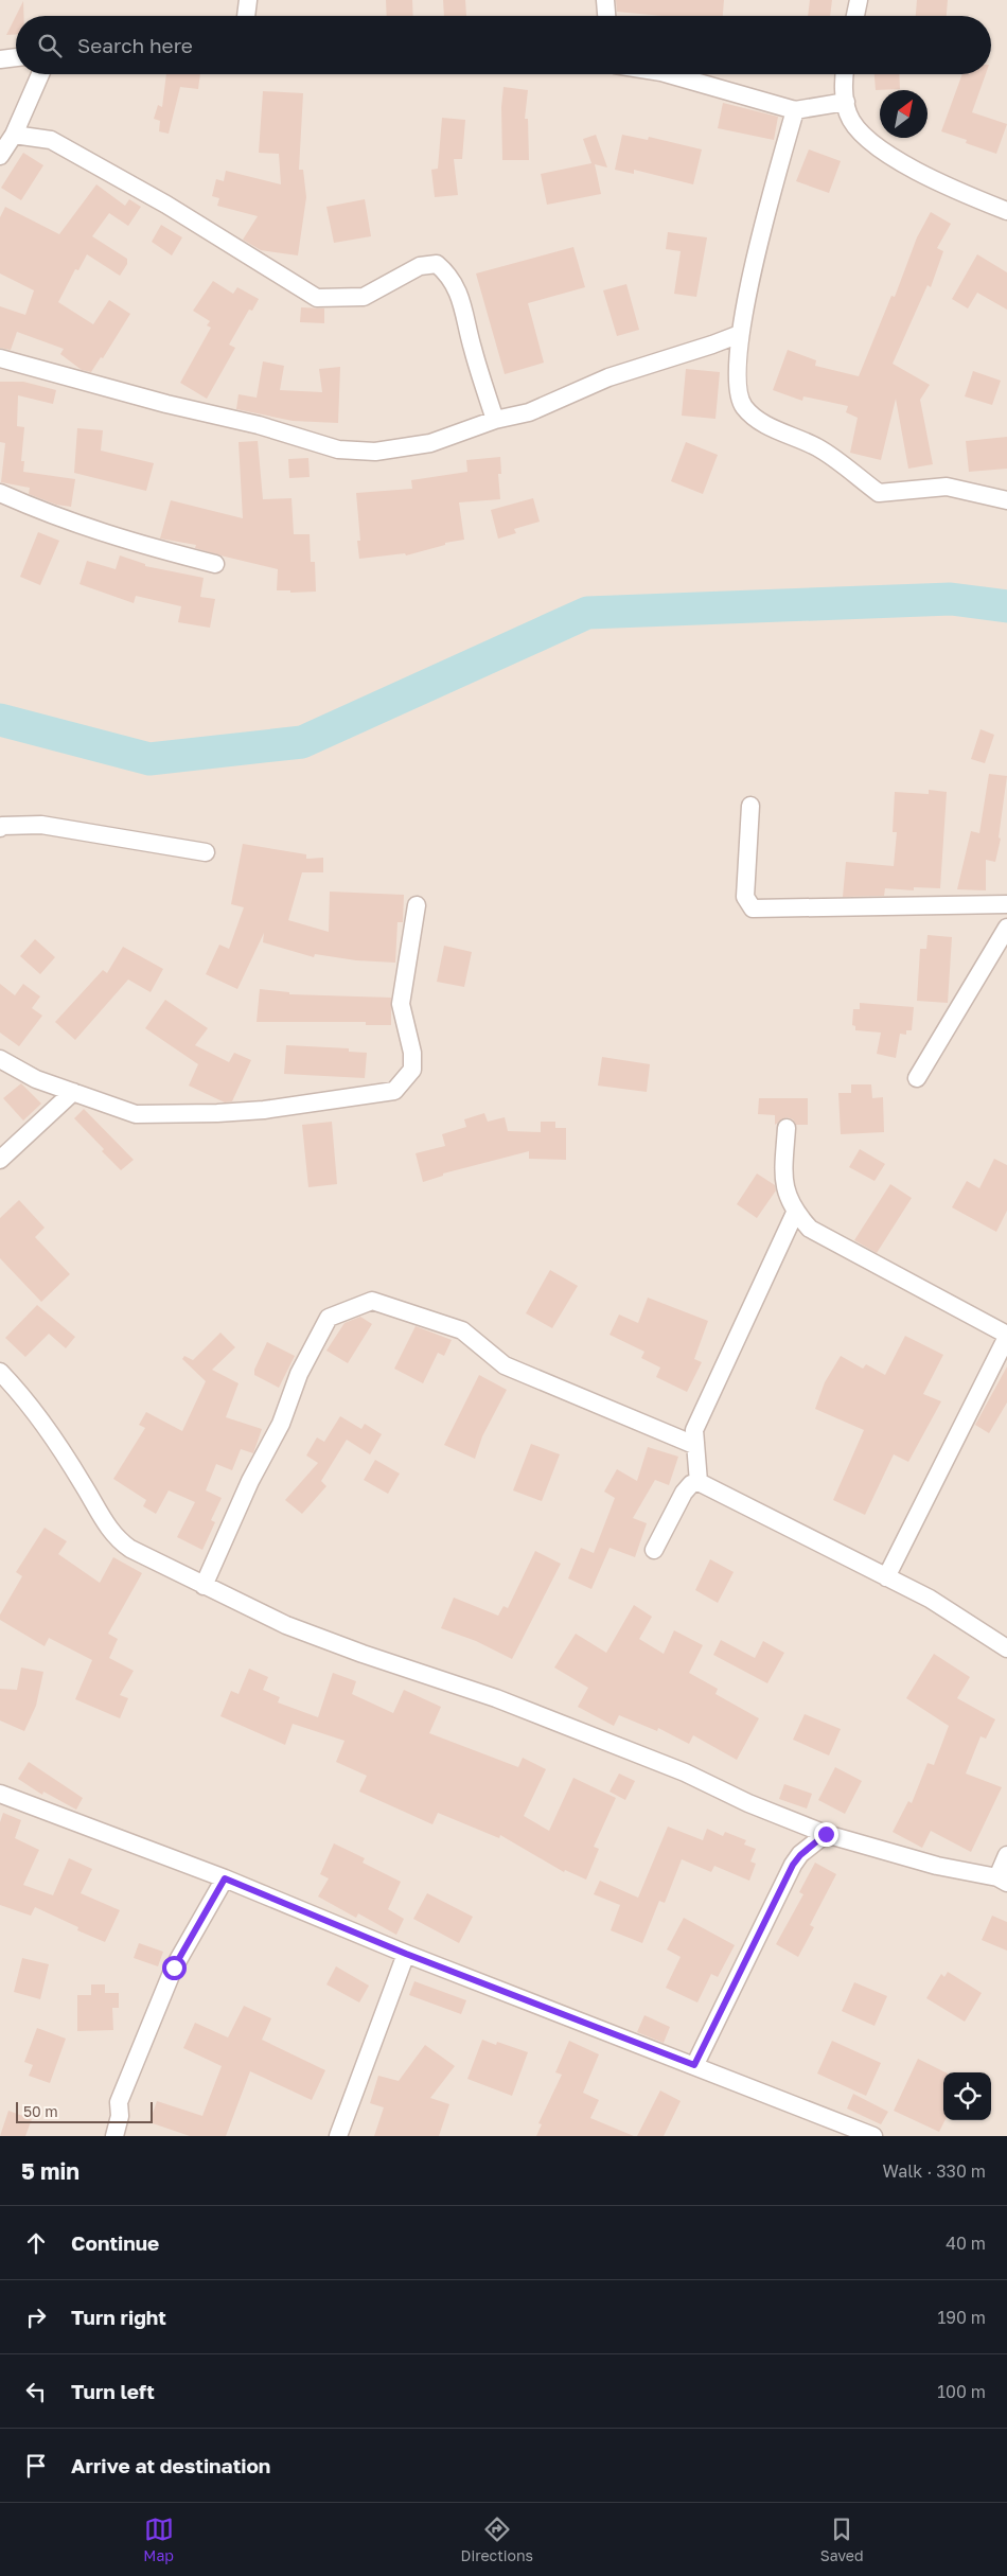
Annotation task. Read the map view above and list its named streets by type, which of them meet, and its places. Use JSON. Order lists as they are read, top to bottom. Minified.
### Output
{"scale_bar":"50 m","north":"top right","page":{"search":"Search here","scale":"50 m","heading":["5 min","Walk · 330 m"],"list":[["Continue","40 m"],["Turn right","190 m"],["Turn left","100 m"],"Arrive at destination"],"nav":["Map","Directions","Saved"]}}
